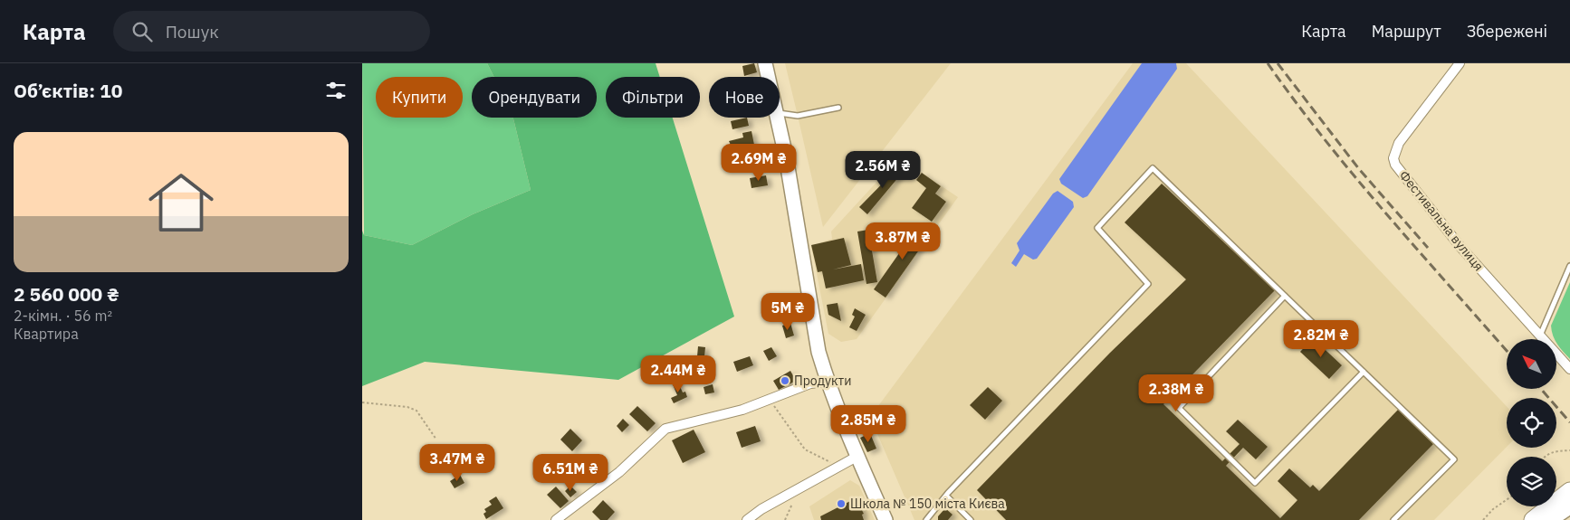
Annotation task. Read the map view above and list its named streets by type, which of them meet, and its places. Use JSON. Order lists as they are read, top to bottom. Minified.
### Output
{"streets":{"street":["Фестивальна вулиця"]},"places":["Продукти","Школа № 150 міста Києва"],"north":"top left","page":{"header":"Карта","search":"Пошук","nav":["Карта","Маршрут","Збережені"],"heading":"Об’єктів: 10","chip":["Купити","Орендувати","Фільтри","Нове"],"list":[{"name":"2 560 000 ₴","note":"2-кімн. · 56 m² · Квартира"}],"price":["2.69M ₴","2.56M ₴","3.87M ₴","5M ₴","2.82M ₴","2.44M ₴","2.38M ₴","2.85M ₴","3.47M ₴","6.51M ₴"]}}
